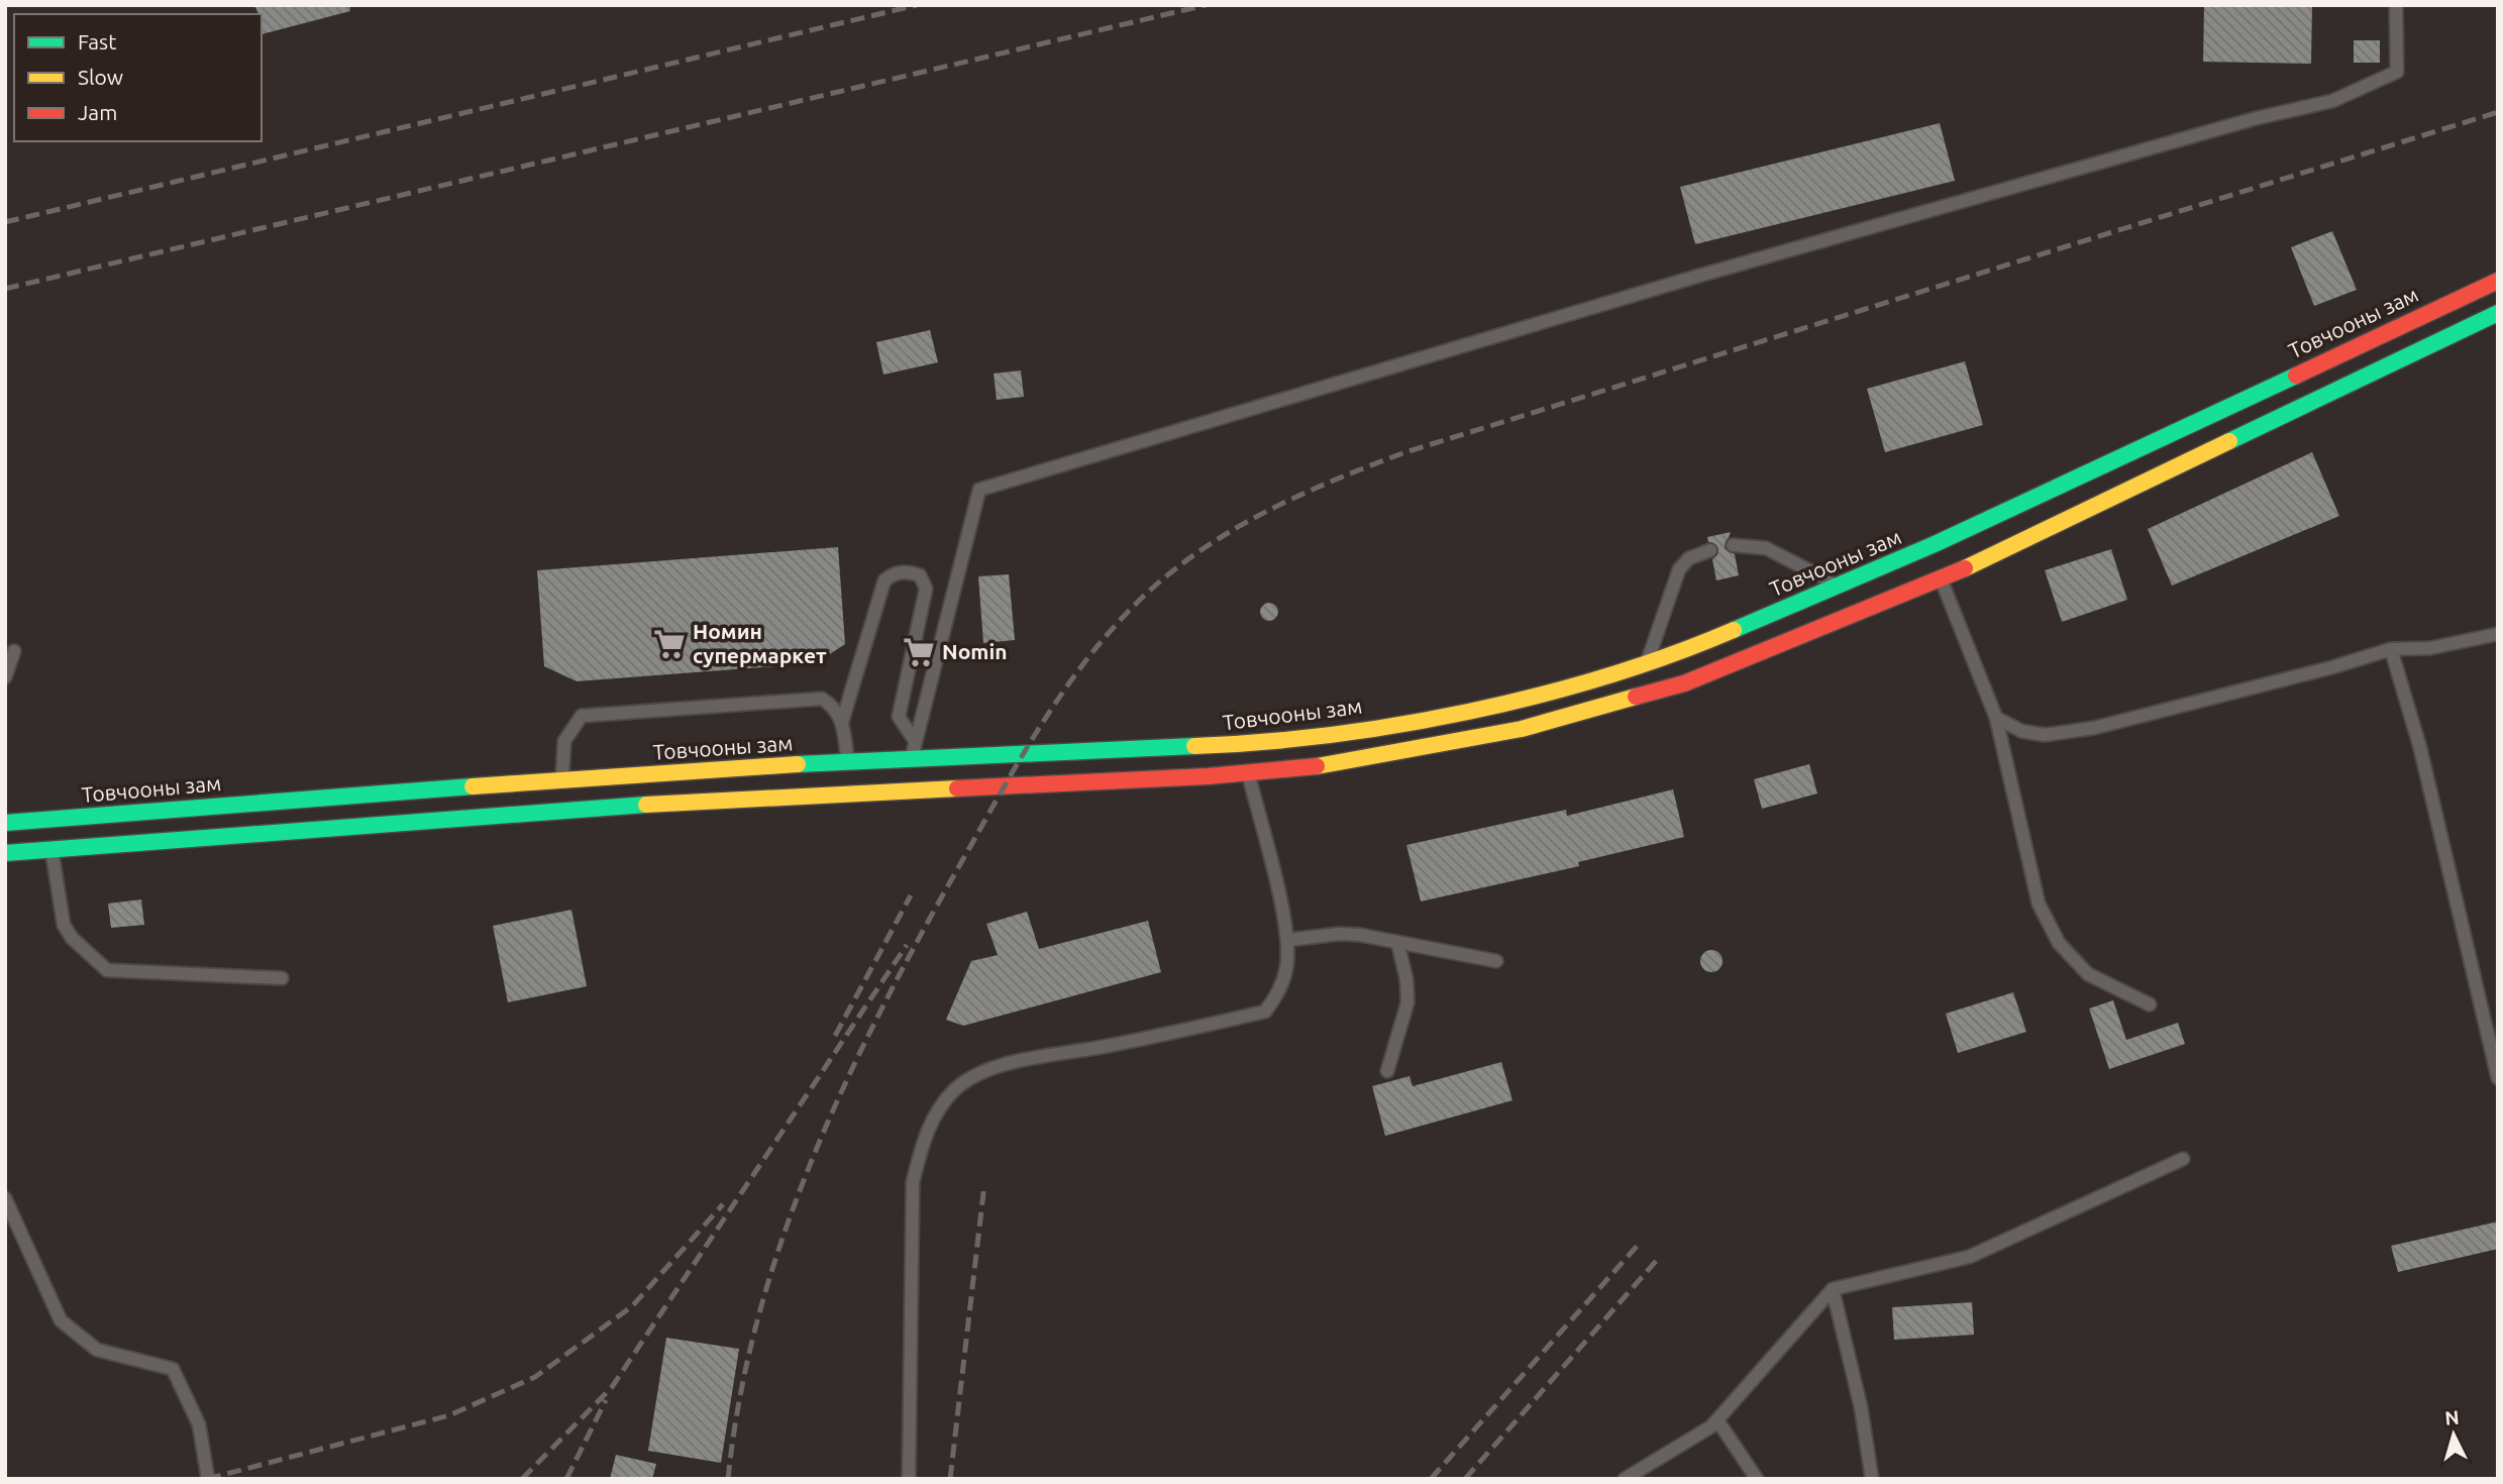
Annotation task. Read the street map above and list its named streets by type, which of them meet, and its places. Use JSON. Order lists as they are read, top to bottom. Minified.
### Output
{"streets":{"highway":["Товчооны зам"]},"places":{"supermarket":["Номин супермаркет","Nomin"]},"legend":["Fast","Slow","Jam"],"north":"top"}
